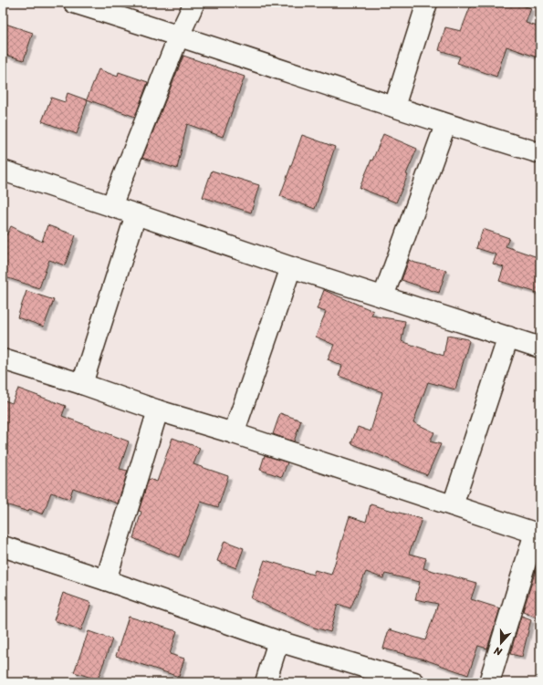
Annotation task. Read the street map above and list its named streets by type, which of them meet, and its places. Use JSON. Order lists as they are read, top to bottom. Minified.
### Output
{"north":"bottom"}
